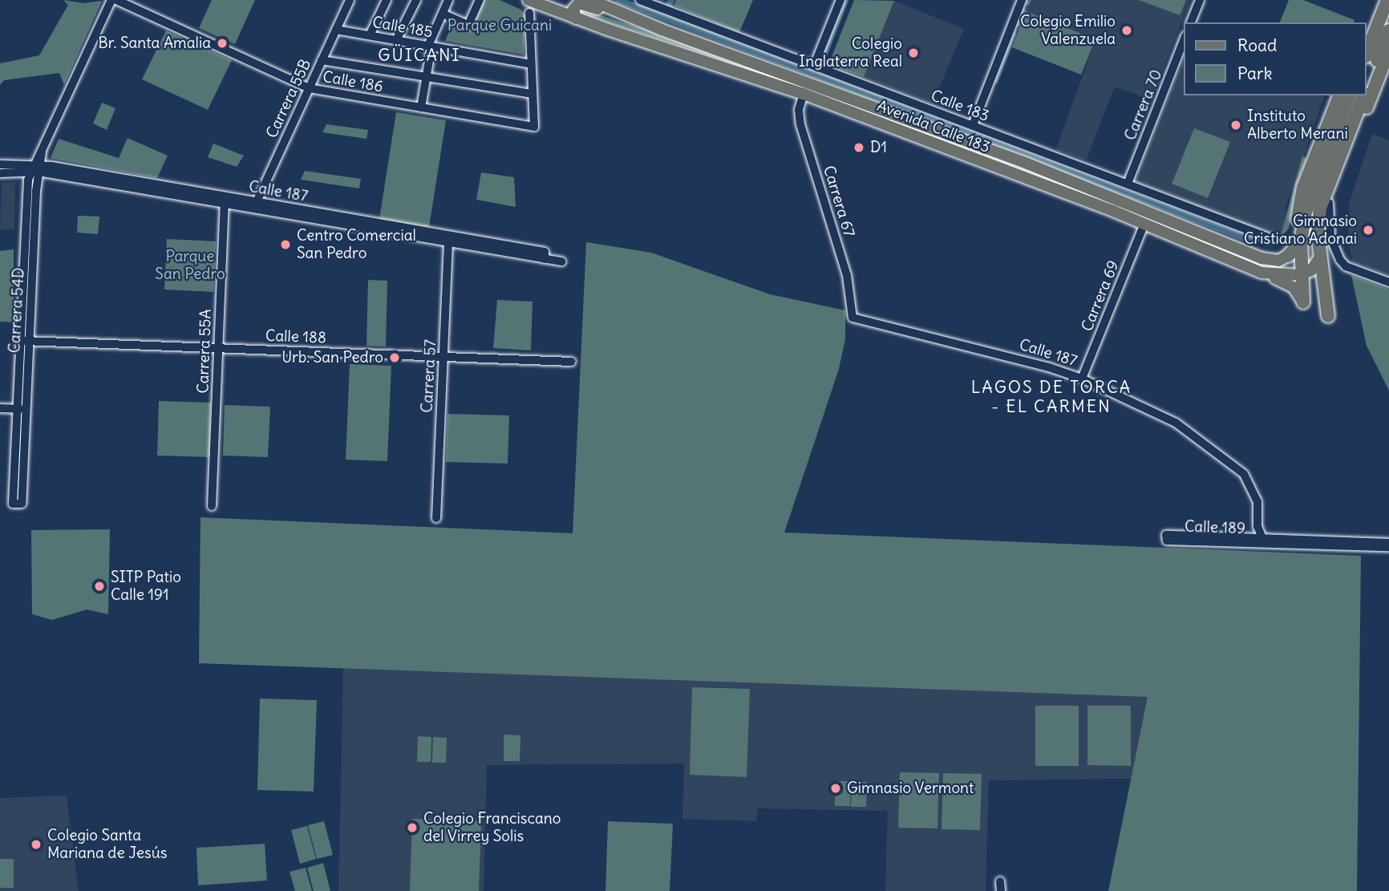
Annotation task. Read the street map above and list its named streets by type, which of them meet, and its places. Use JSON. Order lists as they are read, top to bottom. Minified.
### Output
{"streets":{"main road":["Avenida Calle 183"],"street":["Calle 185","Calle 186","Carrera 55B","Carrera 70","Calle 183","Calle 187","Carrera 67","Carrera 69","Carrera 54D","Calle 188","Carrera 55A","Carrera 57","Calle 189"]},"crossings":[["Calle 185","Carrera 55B"],["Calle 186","Carrera 55B"],["Carrera 55B","Calle 187"],["Carrera 70","Calle 183"],["Avenida Calle 183","Carrera 67"],["Avenida Calle 183","Carrera 69"],["Calle 187","Carrera 67"],["Calle 187","Carrera 69"],["Calle 187","Carrera 54D"],["Calle 187","Carrera 55A"],["Calle 187","Carrera 57"],["Calle 187","Calle 189"],["Carrera 54D","Calle 188"],["Calle 188","Carrera 55A"],["Calle 188","Carrera 57"]],"districts":["GÜICANI","LAGOS DE TORCA - EL CARMEN"],"parks":["Parque Guicani","Parque San Pedro"],"places":["Colegio Emilio Valenzuela","Br. Santa Amalia","Colegio Inglaterra Real","Instituto Alberto Merani","D1","Gimnasio Cristiano Adonai","Centro Comercial San Pedro","Urb. San Pedro","SITP Patio Calle 191","Gimnasio Vermont","Colegio Franciscano del Virrey Solis","Colegio Santa Mariana de Jesús"],"legend":["Road","Park"]}
